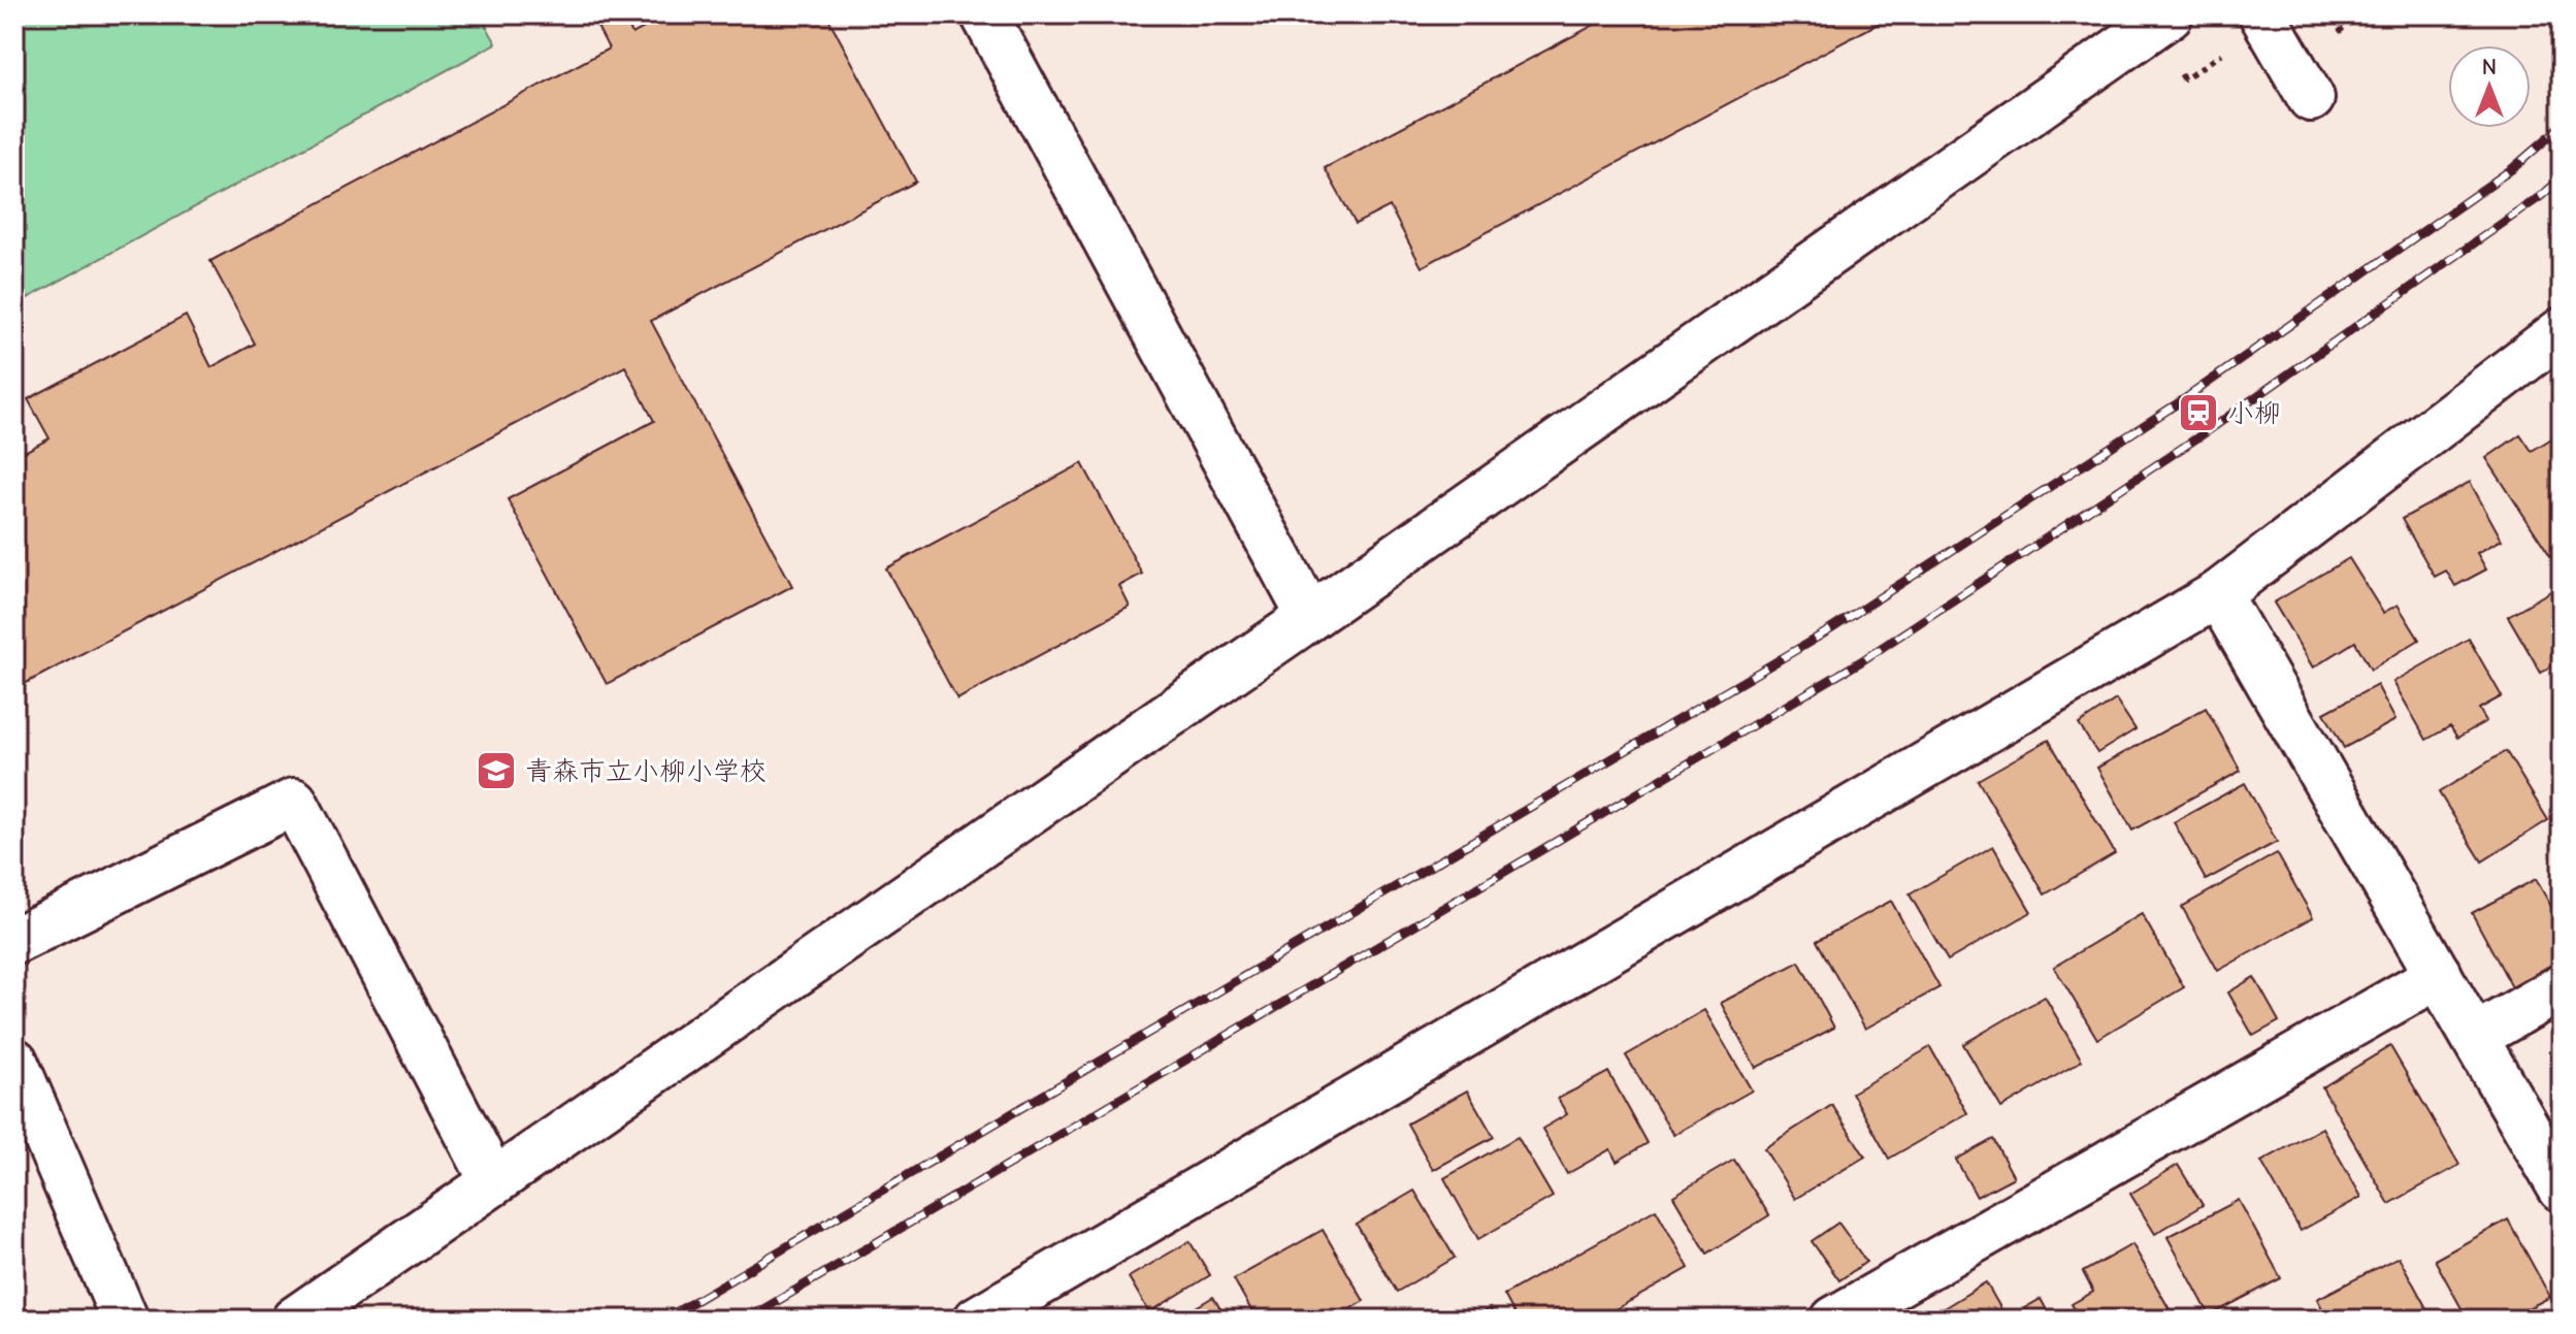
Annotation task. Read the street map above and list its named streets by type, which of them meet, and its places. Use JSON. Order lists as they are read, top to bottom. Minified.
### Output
{"places":{"station":["小柳"],"school or university":["青森市立小柳小学校"]},"north":"top"}
